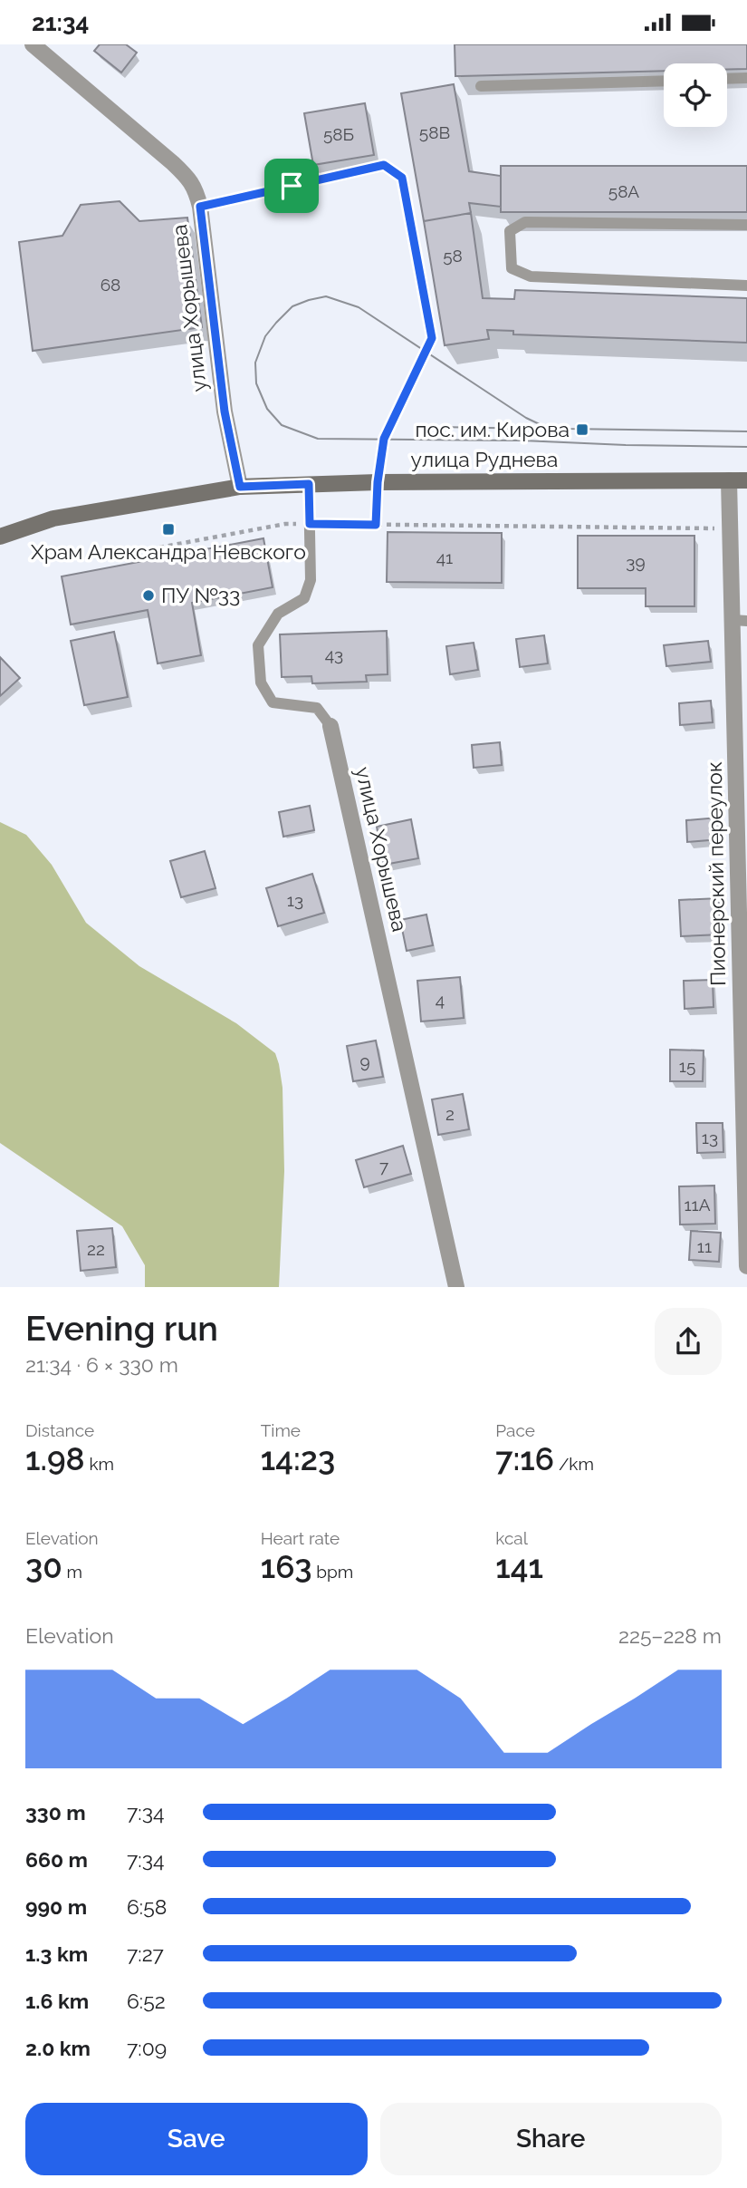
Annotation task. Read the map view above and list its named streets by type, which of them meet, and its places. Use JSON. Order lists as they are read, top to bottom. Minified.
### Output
{"streets":{"main road":["улица Руднева"],"street":["улица Хорышева","Пионерский переулок"]},"crossings":[["улица Хорышева","улица Руднева"],["улица Руднева","Пионерский переулок"]],"places":{"transit":["пос. им. Кирова","Храм Александра Невского"],"other":["ПУ №33"]},"house_numbers":["58В","58Б","58А","58","68","41","39","43","13","4","9","15","2","13","7","11А","11","22"],"page":{"status":"21:34","heading":["Evening run","21:34 · 6 × 330 m"],"stats":[["Distance","1.98 km"],["Time","14:23"],["Pace","7:16 /km"],["Elevation","30 m"],["Heart rate","163 bpm"],["kcal","141"]],"chart":["Elevation","225–228 m"],"list":[{"name":"330 m","note":"7:34"},{"name":"660 m","note":"7:34"},{"name":"990 m","note":"6:58"},{"name":"1.3 km","note":"7:27"},{"name":"1.6 km","note":"6:52"},{"name":"2.0 km","note":"7:09"}],"buttons":["Save","Share"]}}
